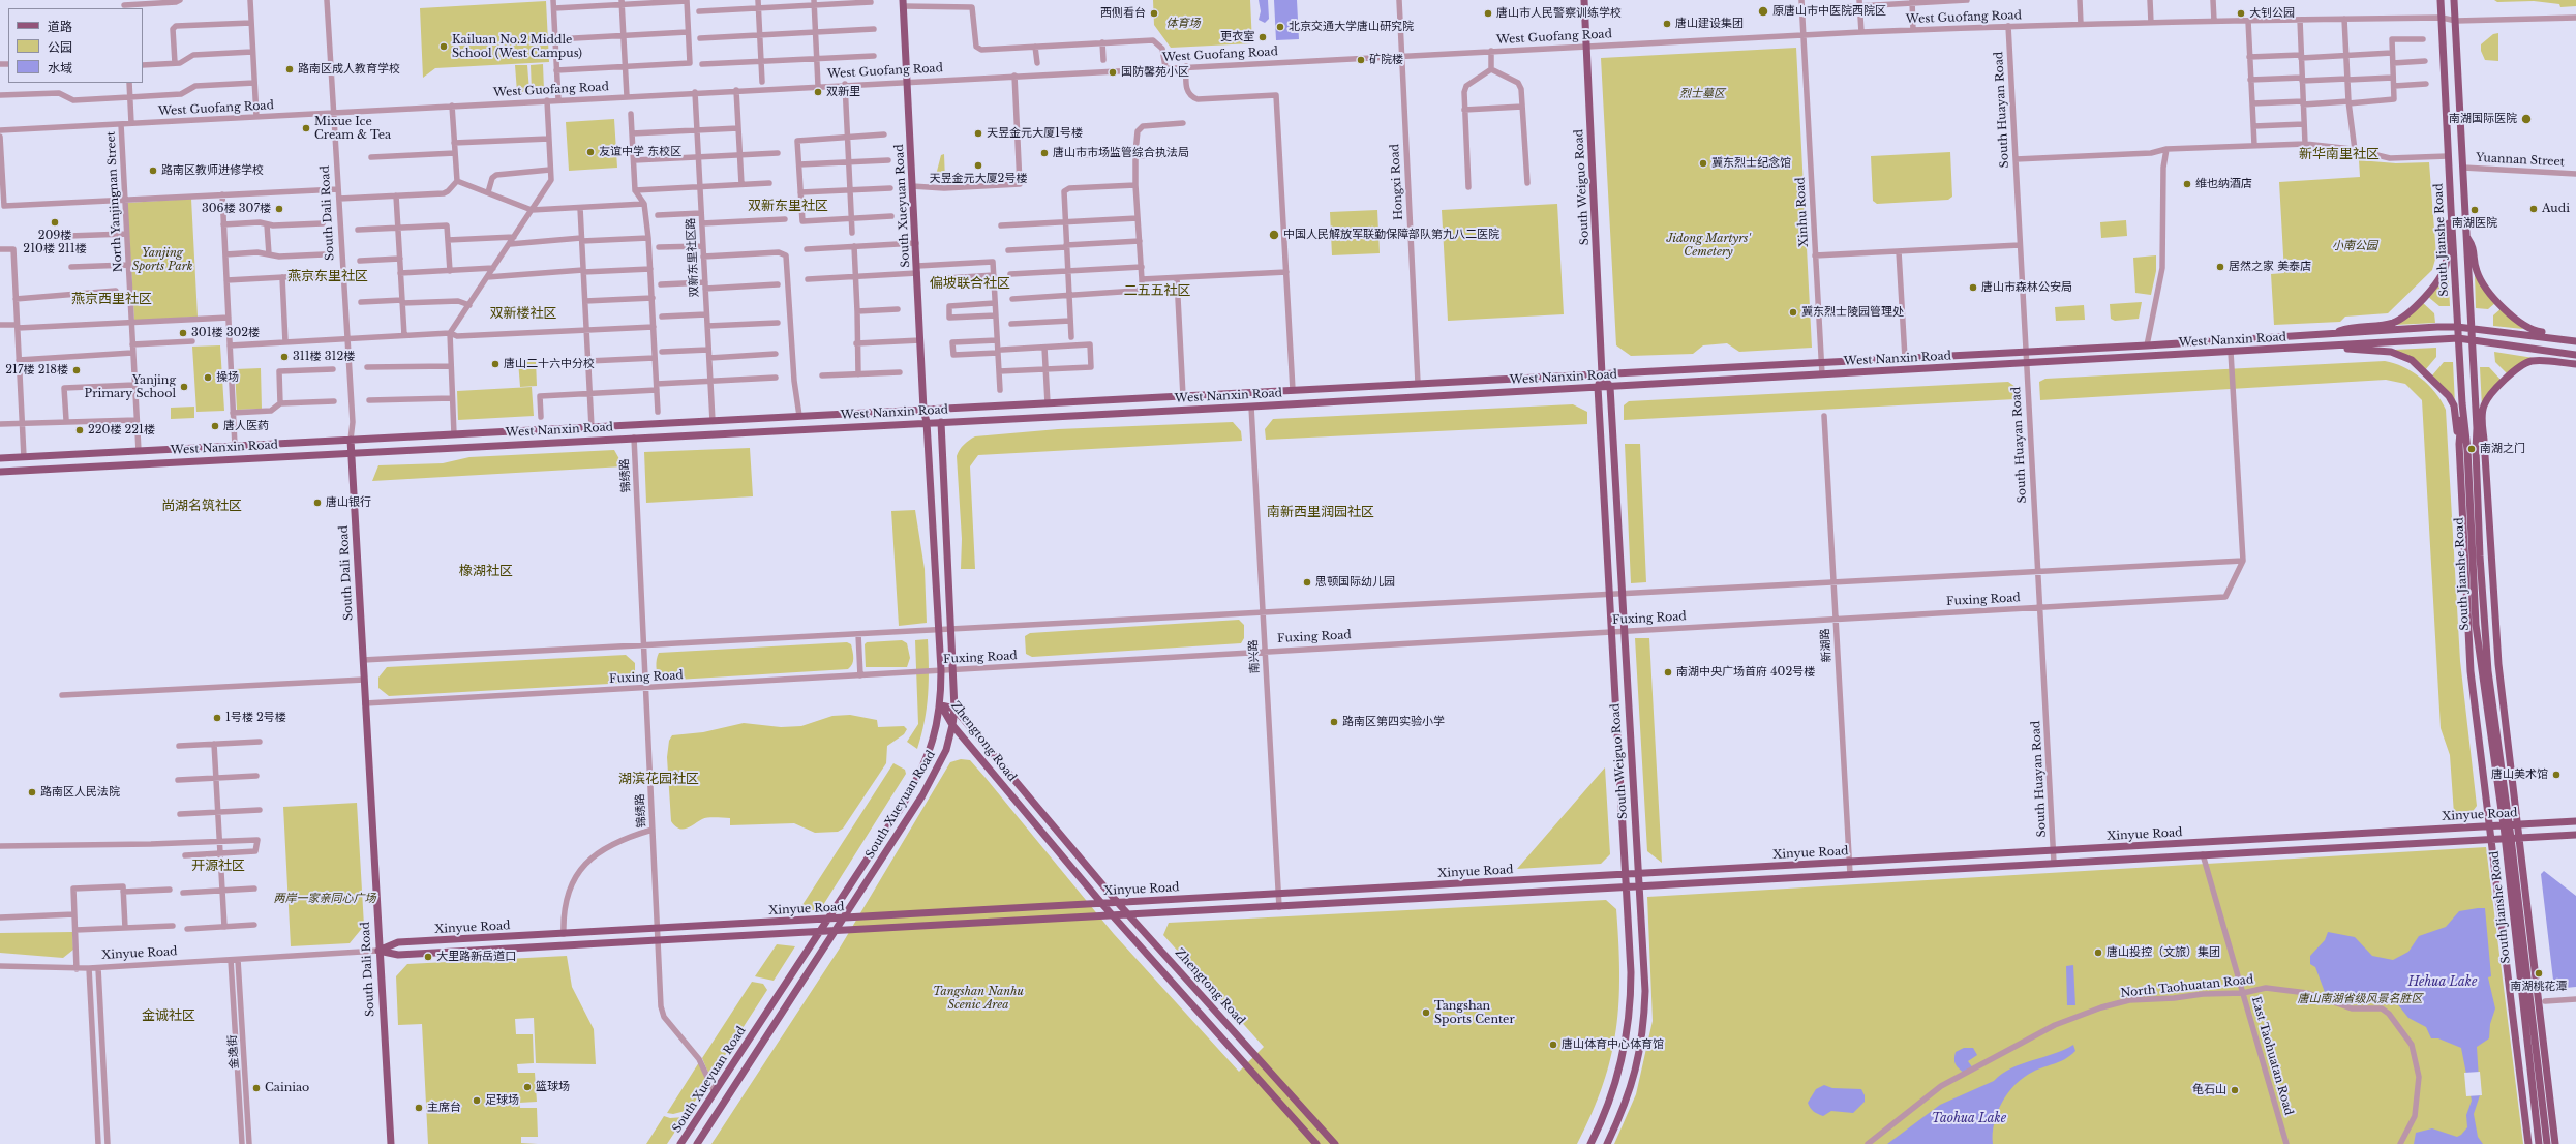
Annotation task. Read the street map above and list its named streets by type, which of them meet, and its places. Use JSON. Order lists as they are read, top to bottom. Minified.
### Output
{"streets":{"main road":["South Weiguo Road","South Xueyuan Road","South Dali Road","South Jianshe Road","West Nanxin Road","Zhengtong Road","Xinyue Road"],"street":["West Guofang Road","South Huayan Road","Yuannan Street","Hongxi Road","North Yanjingnan Street","Xinhu Road","双新东里社区路","锦绣路","Fuxing Road","新湖路","南兴路","North Taohuatan Road","金逸街","East Taohuatan Road"]},"crossings":[["West Guofang Road","South Huayan Road"],["West Guofang Road","Hongxi Road"],["West Guofang Road","South Weiguo Road"],["West Guofang Road","North Yanjingnan Street"],["West Guofang Road","South Xueyuan Road"],["West Guofang Road","Xinhu Road"],["West Guofang Road","South Dali Road"],["West Guofang Road","South Jianshe Road"],["West Guofang Road","双新东里社区路"],["South Huayan Road","West Nanxin Road"],["South Huayan Road","Fuxing Road"],["South Huayan Road","Xinyue Road"],["Yuannan Street","South Jianshe Road"],["Hongxi Road","West Nanxin Road"],["South Weiguo Road","West Nanxin Road"],["South Weiguo Road","Fuxing Road"],["South Weiguo Road","Xinyue Road"],["North Yanjingnan Street","West Nanxin Road"],["South Xueyuan Road","West Nanxin Road"],["South Xueyuan Road","锦绣路"],["South Xueyuan Road","Fuxing Road"],["South Xueyuan Road","Zhengtong Road"],["South Xueyuan Road","Xinyue Road"],["Xinhu Road","West Nanxin Road"],["South Dali Road","West Nanxin Road"],["South Dali Road","Fuxing Road"],["South Dali Road","Xinyue Road"],["South Jianshe Road","West Nanxin Road"],["South Jianshe Road","Xinyue Road"],["双新东里社区路","West Nanxin Road"],["West Nanxin Road","锦绣路"],["West Nanxin Road","Fuxing Road"],["West Nanxin Road","南兴路"],["锦绣路","Fuxing Road"],["锦绣路","Xinyue Road"],["Fuxing Road","新湖路"],["Fuxing Road","南兴路"],["新湖路","Xinyue Road"],["南兴路","Xinyue Road"],["Zhengtong Road","Xinyue Road"],["Xinyue Road","金逸街"],["Xinyue Road","East Taohuatan Road"],["North Taohuatan Road","East Taohuatan Road"]],"districts":["新华南里社区","双新东里社区","燕京东里社区","偏坡联合社区","二五五社区","燕京西里社区","双新楼社区","尚湖名筑社区","南新西里润园社区","橡湖社区","湖滨花园社区","开源社区","金诚社区"],"water":["Hehua Lake","Taohua Lake"],"parks":["体育场","烈士墓区","Jidong Martyrs' Cemetery","小南公园","Yanjing Sports Park","两岸一家亲同心广场","Tangshan Nanhu Scenic Area","唐山南湖省级风景名胜区"],"places":["原唐山市中医院西院区","西侧看台","唐山市人民警察训练学校","大钊公园","唐山建设集团","北京交通大学唐山研究院","更衣室","Kailuan No.2 Middle School (West Campus)","矿院楼","路南区成人教育学校","国防馨苑小区","双新里","南湖国际医院","Mixue Ice Cream & Tea","天昱金元大厦1号楼","友谊中学 东校区","唐山市市场监管综合执法局","冀东烈士纪念馆","天昱金元大厦2号楼","路南区教师进修学校","维也纳酒店","306楼 307楼","Audi","南湖医院","209楼 210楼 211楼","中国人民解放军联勤保障部队第九八二医院","居然之家 美泰店","唐山市森林公安局","冀东烈士陵园管理处","301楼 302楼","311楼 312楼","唐山二十六中分校","217楼 218楼","操场","Yanjing Primary School","唐人医药","220楼 221楼","南湖之门","唐山银行","思顿国际幼儿园","南湖中央广场首府 402号楼","1号楼 2号楼","路南区第四实验小学","唐山美术馆","路南区人民法院","唐山投控（文旅）集团","大里路新岳道口","南湖桃花潭","Tangshan Sports Center","唐山体育中心体育馆","篮球场","Cainiao","龟石山","足球场","主席台"],"legend":["道路","公园","水域"]}
